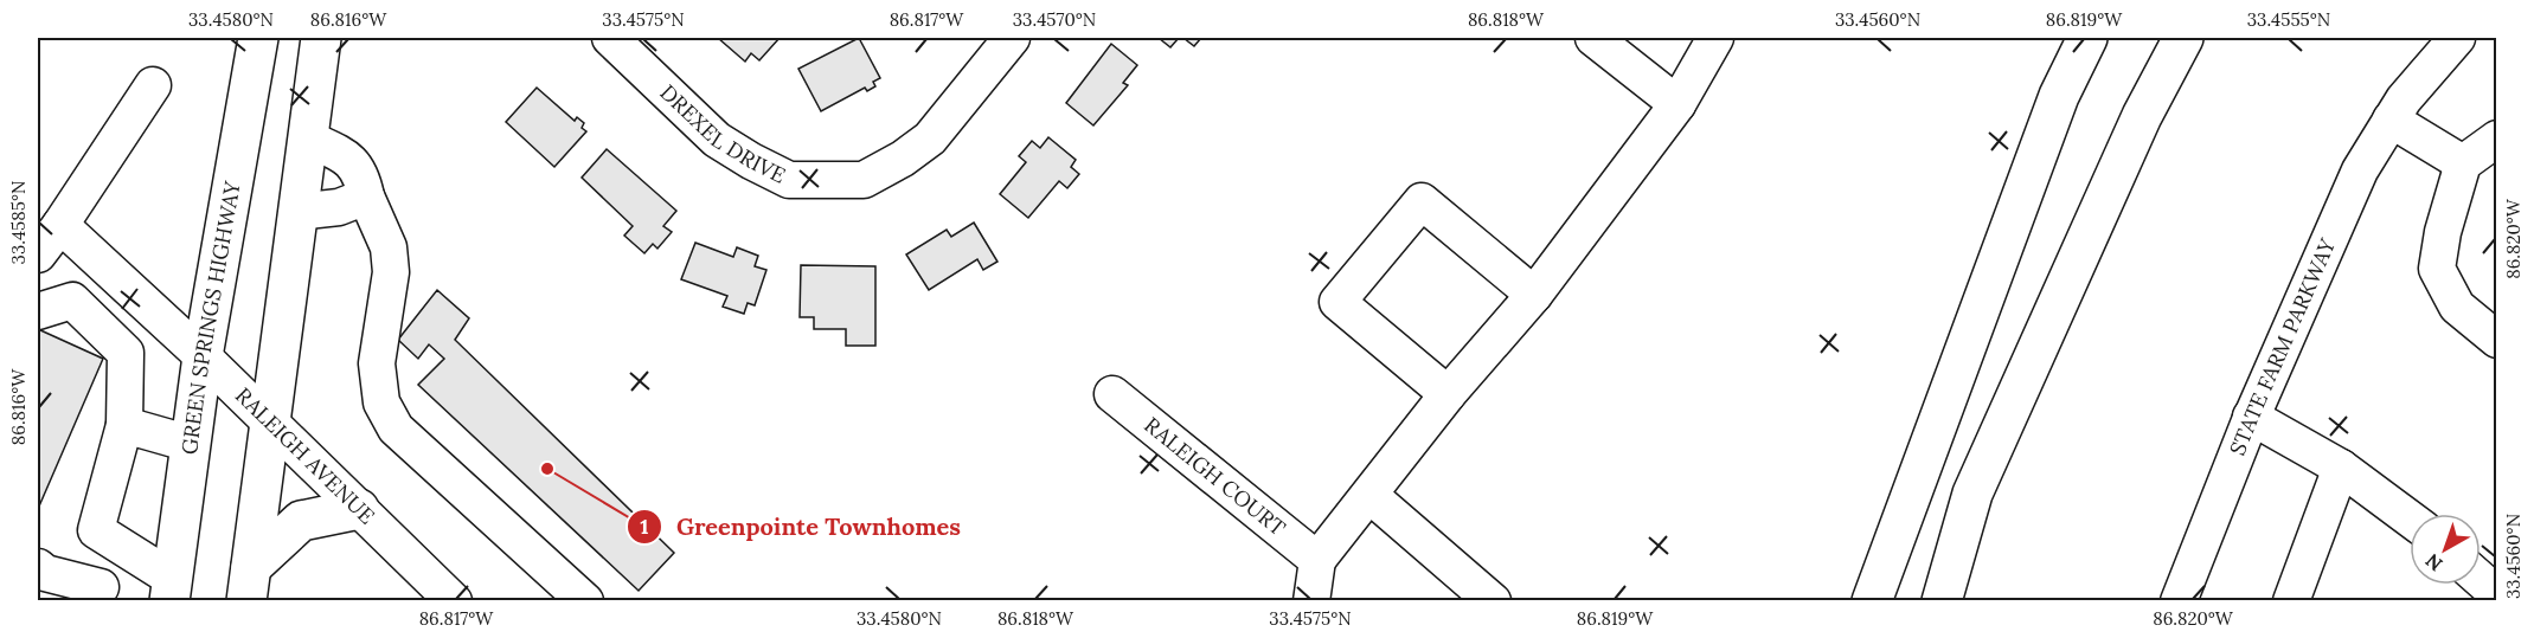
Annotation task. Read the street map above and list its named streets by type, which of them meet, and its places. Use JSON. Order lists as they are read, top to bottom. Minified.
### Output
{"streets":{"main road":["GREEN SPRINGS HIGHWAY"],"street":["DREXEL DRIVE","STATE FARM PARKWAY","RALEIGH AVENUE","RALEIGH COURT"]},"crossings":[["GREEN SPRINGS HIGHWAY","RALEIGH AVENUE"]],"places":["Greenpointe Townhomes"],"north":"bottom left","coordinates":["33.4580°N","86.816°W","33.4575°N","86.817°W","33.4570°N","86.818°W","33.4560°N","86.819°W","33.4555°N","33.4585°N","86.820°W"]}
